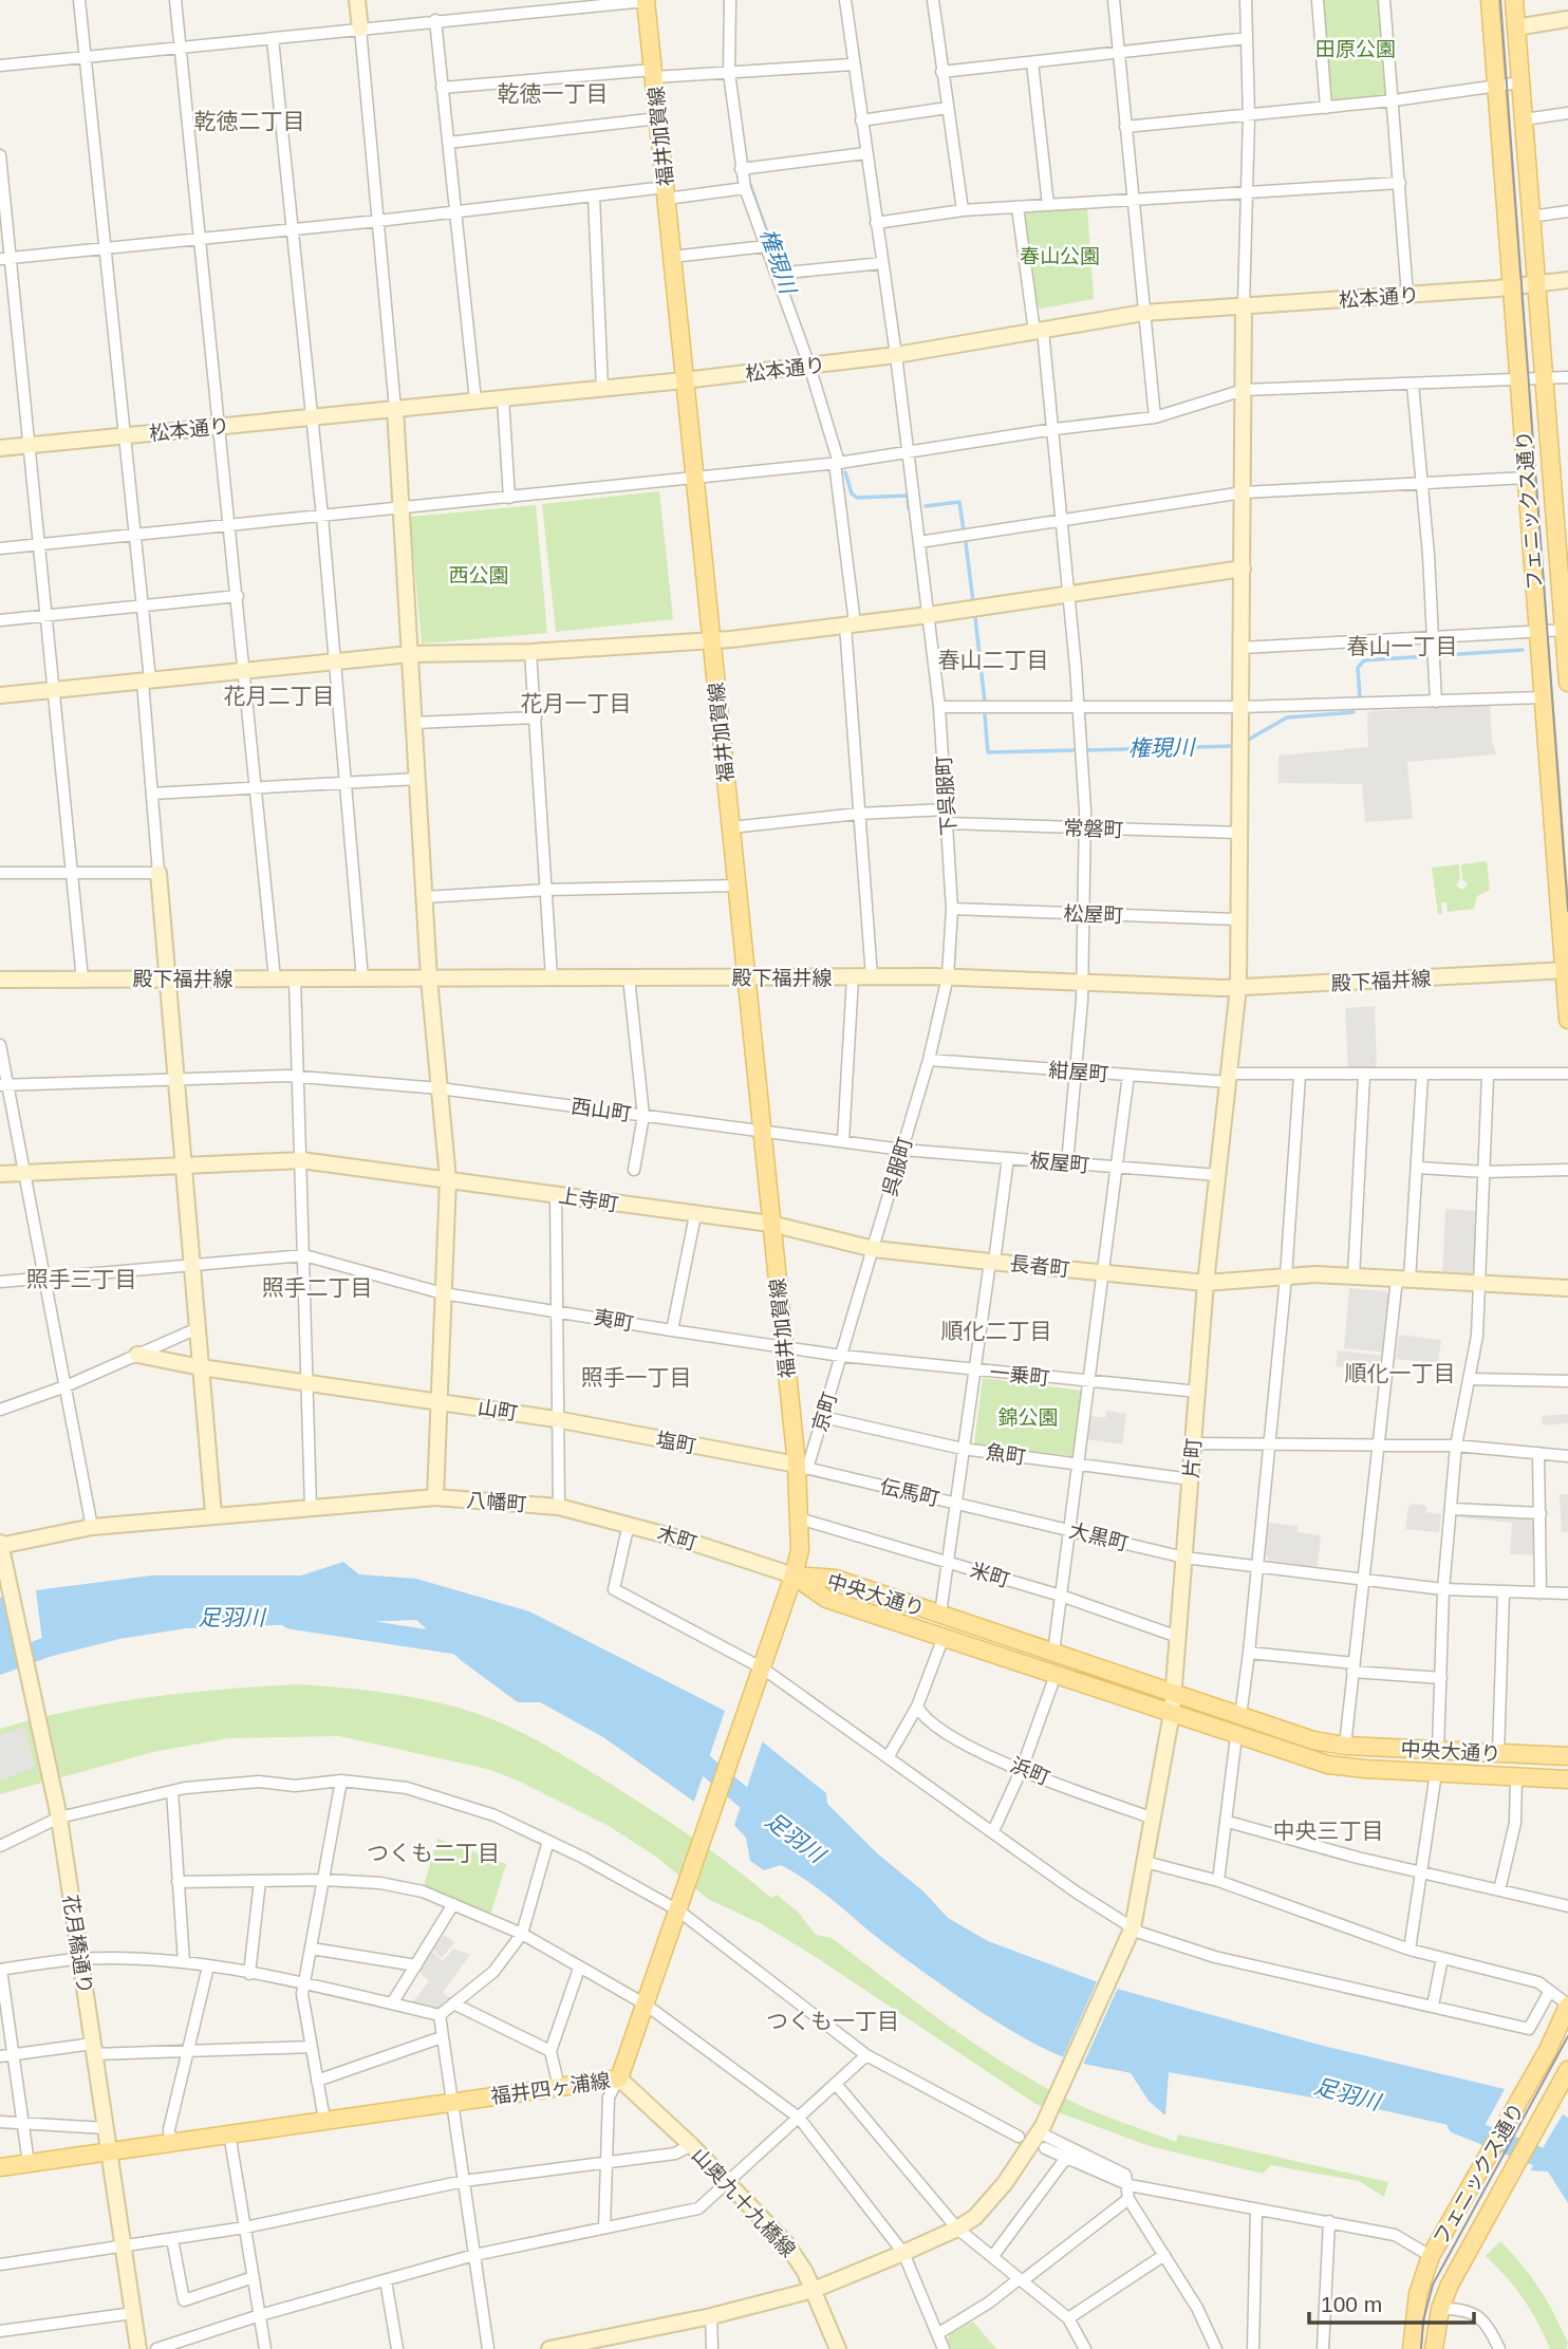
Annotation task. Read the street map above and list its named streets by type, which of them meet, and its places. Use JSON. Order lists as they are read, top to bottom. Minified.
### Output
{"streets":{"main road":["福井加賀線","フェニックス通り","京町","中央大通り","福井四ヶ浦線"],"street":["松本通り","下呉服町","常磐町","松屋町","殿下福井線","紺屋町","西山町","板屋町","呉服町","上寺町","長者町","夷町","一乗町","山町","塩町","魚町","片町","伝馬町","八幡町","大黒町","木町","米町","浜町","花月橋通り","山奥九十九橋線"]},"crossings":[["福井加賀線","松本通り"],["福井加賀線","殿下福井線"],["福井加賀線","西山町"],["福井加賀線","上寺町"],["福井加賀線","夷町"],["福井加賀線","一乗町"],["福井加賀線","京町"],["福井加賀線","塩町"],["福井加賀線","伝馬町"],["松本通り","フェニックス通り"],["松本通り","下呉服町"],["松本通り","片町"],["フェニックス通り","殿下福井線"],["下呉服町","常磐町"],["下呉服町","松屋町"],["下呉服町","呉服町"],["常磐町","片町"],["松屋町","呉服町"],["松屋町","片町"],["殿下福井線","呉服町"],["殿下福井線","片町"],["紺屋町","呉服町"],["紺屋町","片町"],["西山町","板屋町"],["西山町","呉服町"],["板屋町","呉服町"],["板屋町","片町"],["呉服町","上寺町"],["呉服町","長者町"],["呉服町","一乗町"],["呉服町","京町"],["上寺町","長者町"],["長者町","片町"],["夷町","一乗町"],["一乗町","京町"],["一乗町","片町"],["山町","塩町"],["京町","塩町"],["京町","魚町"],["京町","伝馬町"],["京町","木町"],["京町","米町"],["京町","中央大通り"],["京町","福井四ヶ浦線"],["塩町","伝馬町"],["魚町","片町"],["片町","大黒町"],["片町","米町"],["片町","中央大通り"],["片町","浜町"],["片町","山奥九十九橋線"],["伝馬町","大黒町"],["八幡町","木町"],["八幡町","花月橋通り"],["木町","中央大通り"],["木町","福井四ヶ浦線"],["中央大通り","福井四ヶ浦線"],["花月橋通り","福井四ヶ浦線"],["福井四ヶ浦線","山奥九十九橋線"]],"districts":["乾徳一丁目","乾徳二丁目","春山一丁目","春山二丁目","花月二丁目","花月一丁目","照手三丁目","照手二丁目","順化二丁目","順化一丁目","照手一丁目","中央三丁目","つくも二丁目","つくも一丁目"],"water":["権現川","足羽川"],"parks":["田原公園","春山公園","西公園","錦公園"],"scale_bar":"100 m"}
